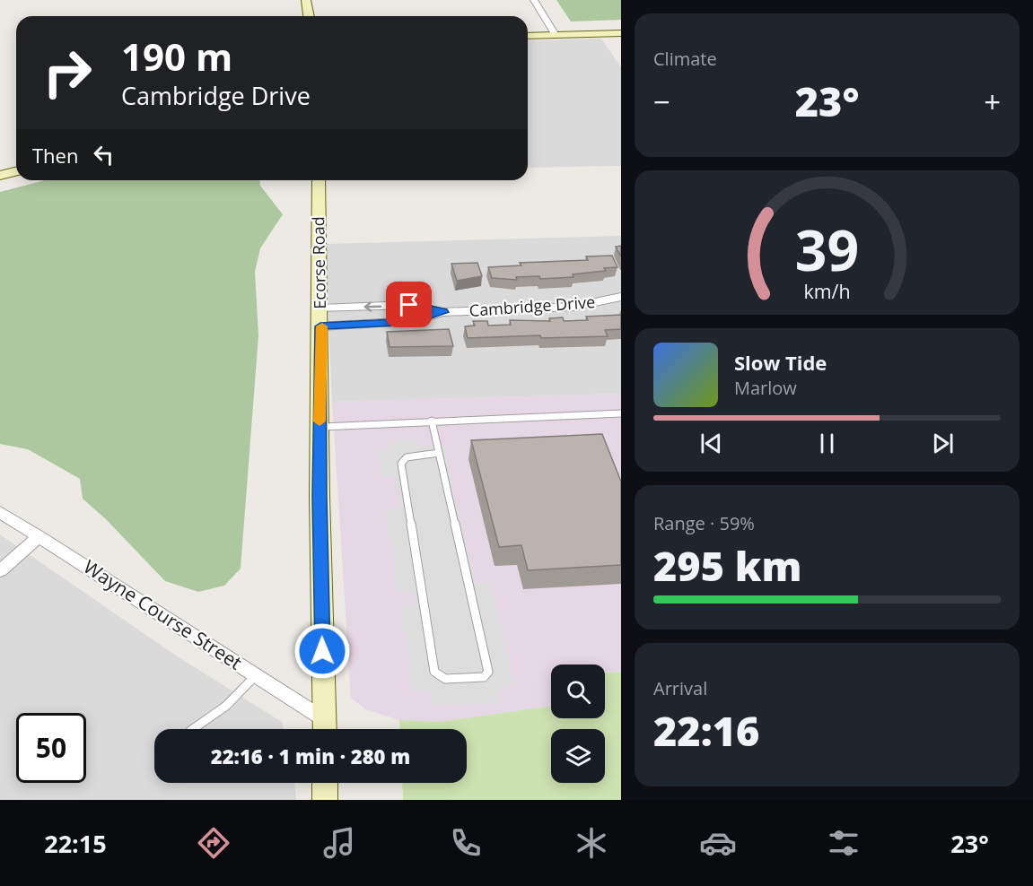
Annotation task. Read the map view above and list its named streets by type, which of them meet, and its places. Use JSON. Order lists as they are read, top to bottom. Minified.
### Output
{"streets":{"main road":["Ecorse Road"],"street":["Cambridge Drive","Wayne Course Street"]},"crossings":[["Ecorse Road","Cambridge Drive"],["Ecorse Road","Wayne Course Street"]],"page":{"tile":["Climate",["Range · 59%","295 km"],["Arrival","22:16"]],"turn":["190 m","Cambridge Drive"],"heat":["−","23°","+"],"then":"Then","song":["Slow Tide","Marlow"],"limit":"50","trip":"22:16 · 1 min · 280 m","tabs":["22:15","23°"],"gauge":["39","km/h"]}}
